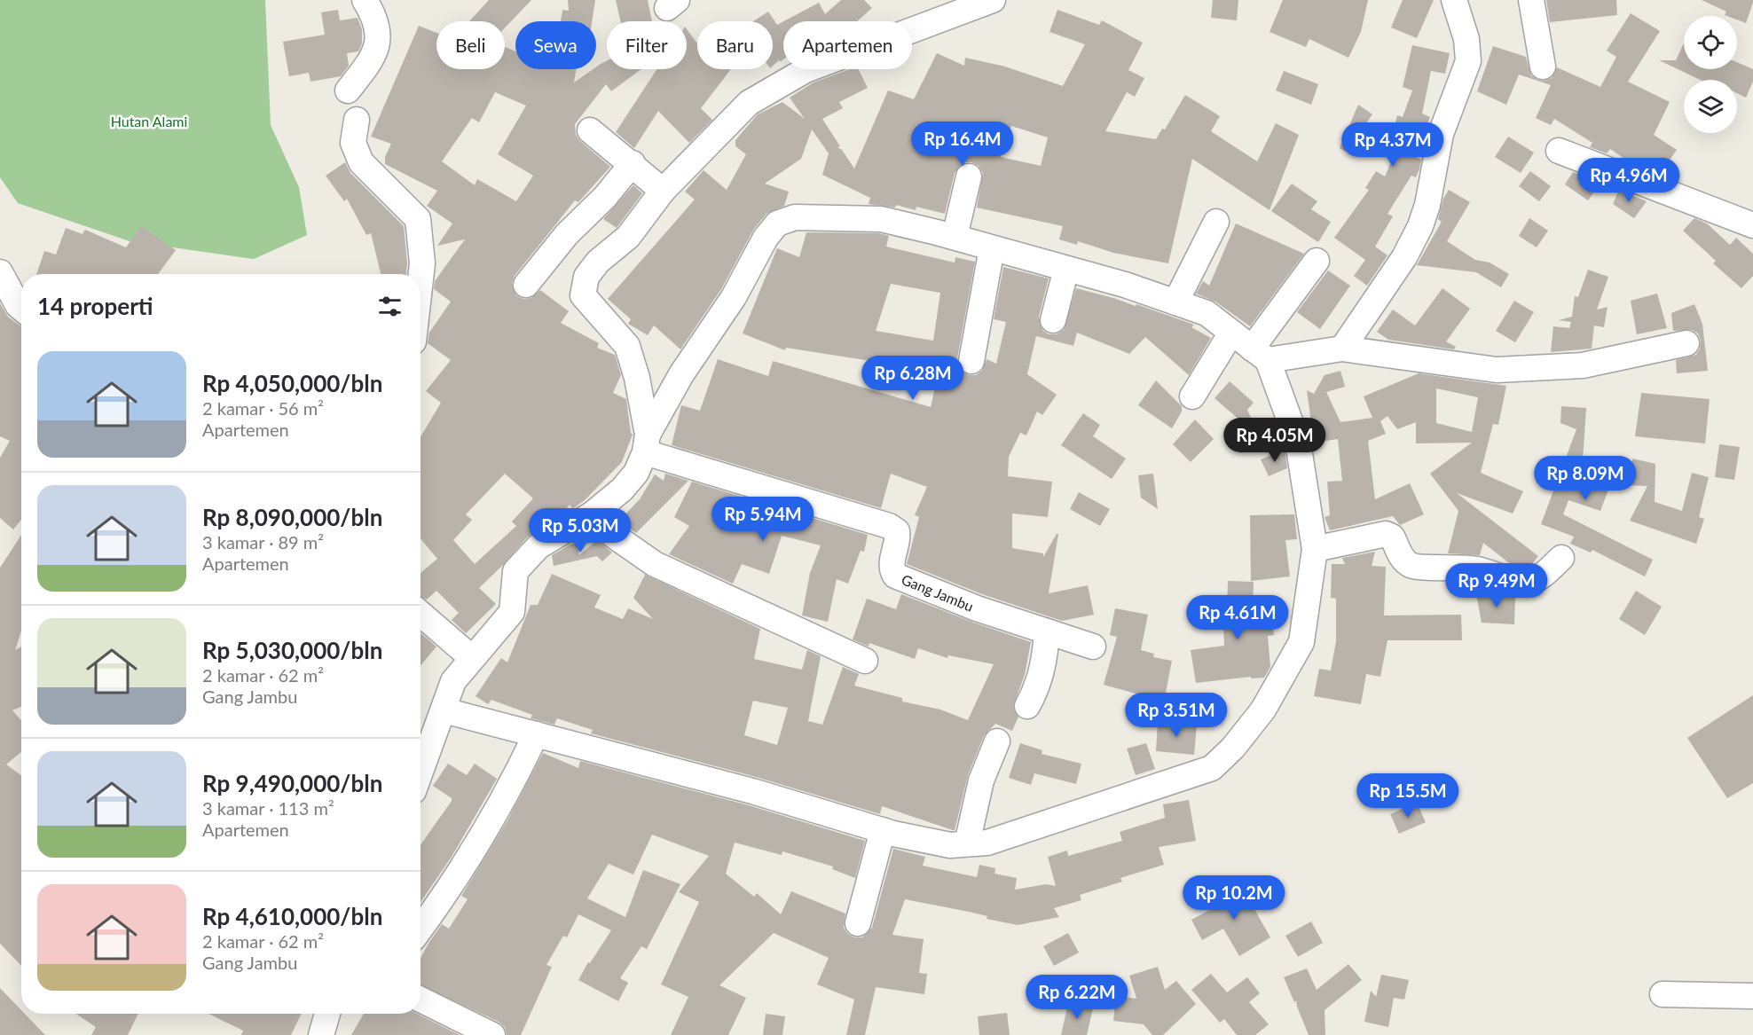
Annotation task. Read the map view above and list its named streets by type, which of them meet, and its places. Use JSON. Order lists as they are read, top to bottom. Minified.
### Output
{"streets":{"street":["Gang Jambu"]},"parks":["Hutan Alami"],"page":{"chip":["Beli","Sewa","Filter","Baru","Apartemen"],"price":["Rp 16.4M","Rp 4.37M","Rp 4.96M","Rp 6.28M","Rp 4.05M","Rp 8.09M","Rp 5.94M","Rp 5.03M","Rp 9.49M","Rp 4.61M","Rp 3.51M","Rp 15.5M","Rp 10.2M","Rp 6.22M"],"heading":"14 properti","list":[{"name":"Rp 4,050,000/bln","note":"2 kamar · 56 m² · Apartemen"},{"name":"Rp 8,090,000/bln","note":"3 kamar · 89 m² · Apartemen"},{"name":"Rp 5,030,000/bln","note":"2 kamar · 62 m² · Gang Jambu"},{"name":"Rp 9,490,000/bln","note":"3 kamar · 113 m² · Apartemen"},{"name":"Rp 4,610,000/bln","note":"2 kamar · 62 m² · Gang Jambu"}]}}
